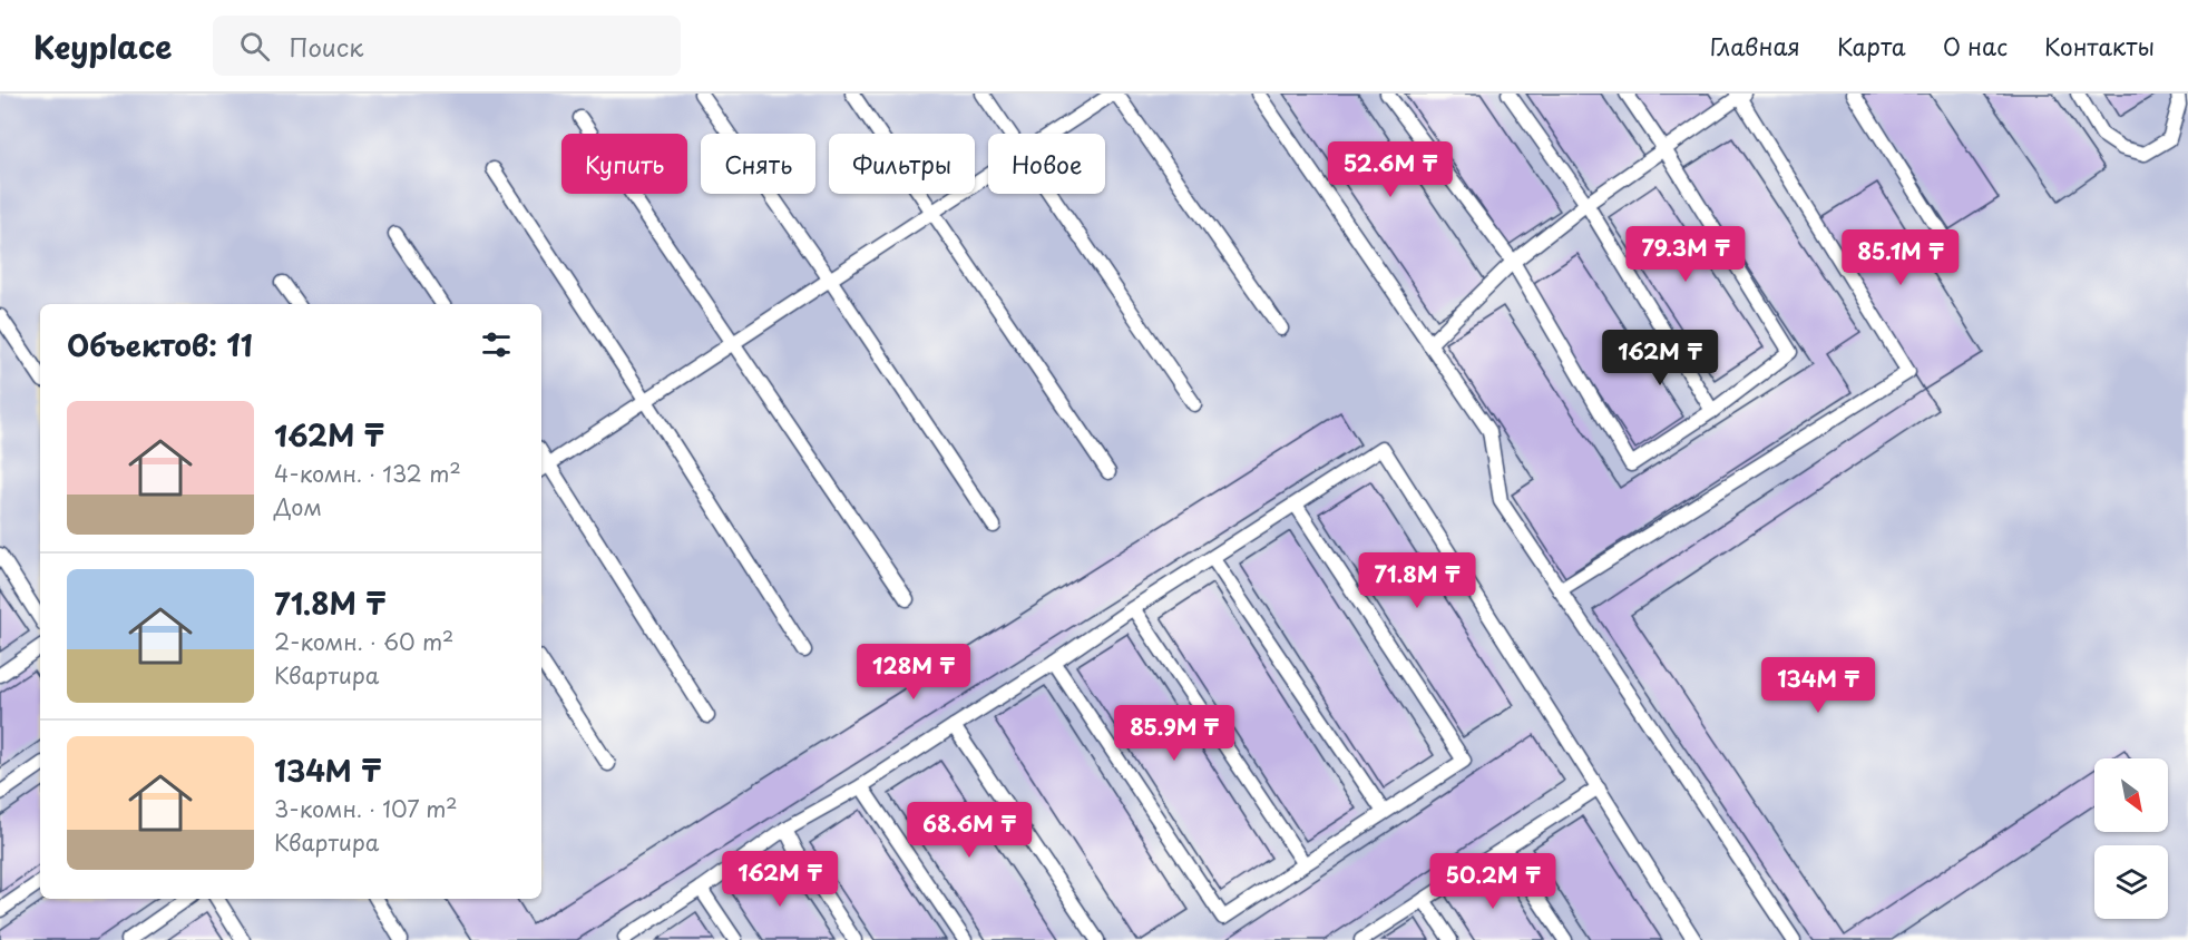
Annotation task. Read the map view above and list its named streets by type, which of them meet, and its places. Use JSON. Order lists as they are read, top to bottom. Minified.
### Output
{"north":"bottom right","page":{"header":"Keyplace","search":"Поиск","nav":["Главная","Карта","О нас","Контакты"],"chip":["Купить","Снять","Фильтры","Новое"],"price":["52.6M ₸","79.3M ₸","85.1M ₸","162M ₸","71.8M ₸","128M ₸","134M ₸","85.9M ₸","68.6M ₸","162M ₸","50.2M ₸"],"heading":"Объектов: 11","list":[{"name":"162M ₸","note":"4-комн. · 132 m² · Дом"},{"name":"71.8M ₸","note":"2-комн. · 60 m² · Квартира"},{"name":"134M ₸","note":"3-комн. · 107 m² · Квартира"}]}}
